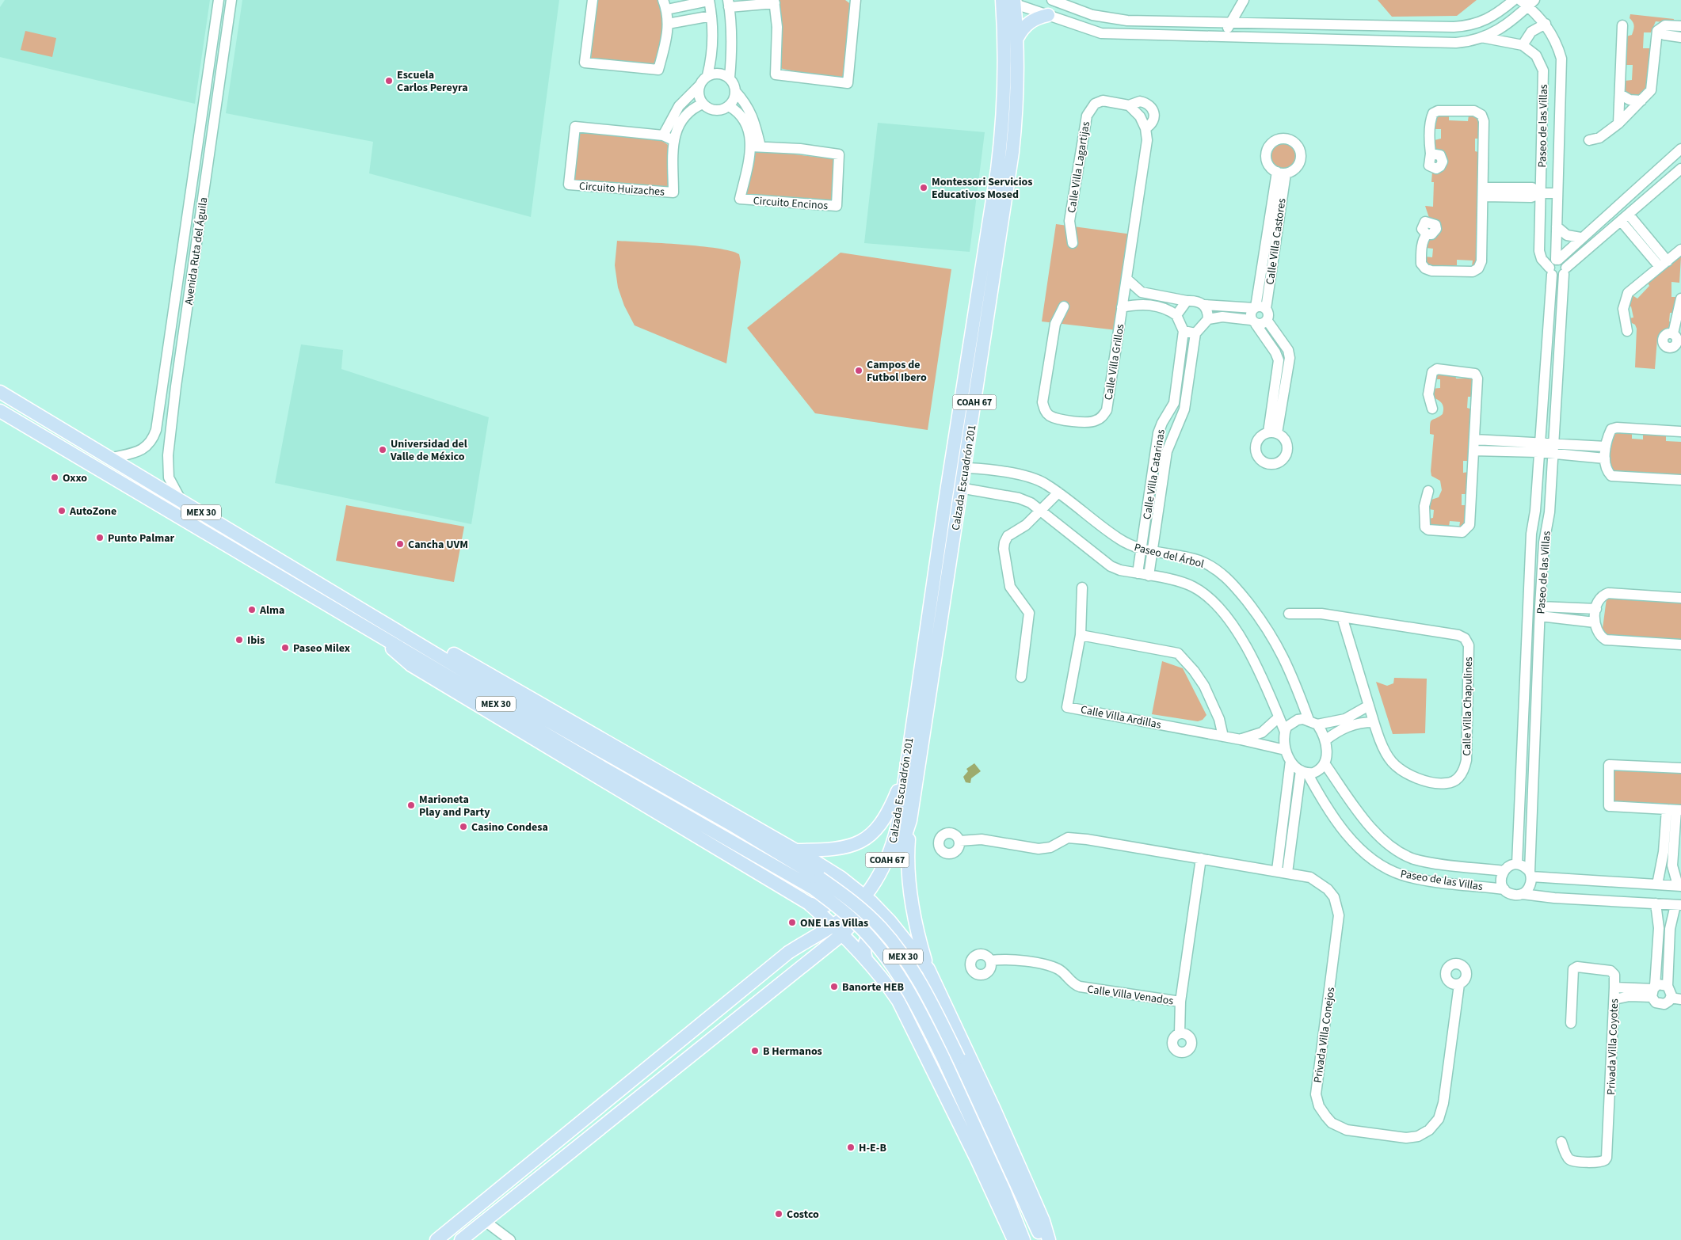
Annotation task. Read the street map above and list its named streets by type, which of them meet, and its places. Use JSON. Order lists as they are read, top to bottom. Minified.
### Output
{"streets":{"main road":["COAH 67","Calzada Escuadrón 201","MEX 30"],"street":["Paseo de las Villas","Calle Villa Lagartijas","Circuito Huizaches","Circuito Encinos","Calle Villa Castores","Avenida Ruta del Águila","Calle Villa Grillos","Calle Villa Catarinas","Paseo del Árbol","Calle Villa Chapulines","Calle Villa Ardillas","Calle Villa Venados","Privada Villa Conejos","Privada Villa Coyotes"]},"crossings":[["Paseo de las Villas","Paseo del Árbol"],["Paseo de las Villas","Calle Villa Ardillas"],["Circuito Huizaches","Circuito Encinos"],["Avenida Ruta del Águila","MEX 30"],["COAH 67","Calzada Escuadrón 201"],["Calle Villa Catarinas","Paseo del Árbol"],["Calzada Escuadrón 201","Paseo del Árbol"],["Paseo del Árbol","Calle Villa Ardillas"]],"places":["Escuela Carlos Pereyra","Montessori Servicios Educativos Mosed","Campos de Futbol Ibero","Universidad del Valle de México","Oxxo","AutoZone","Punto Palmar","Cancha UVM","Alma","Ibis","Paseo Milex","Marioneta Play and Party","Casino Condesa","ONE Las Villas","Banorte HEB","B Hermanos","H-E-B","Costco"]}
